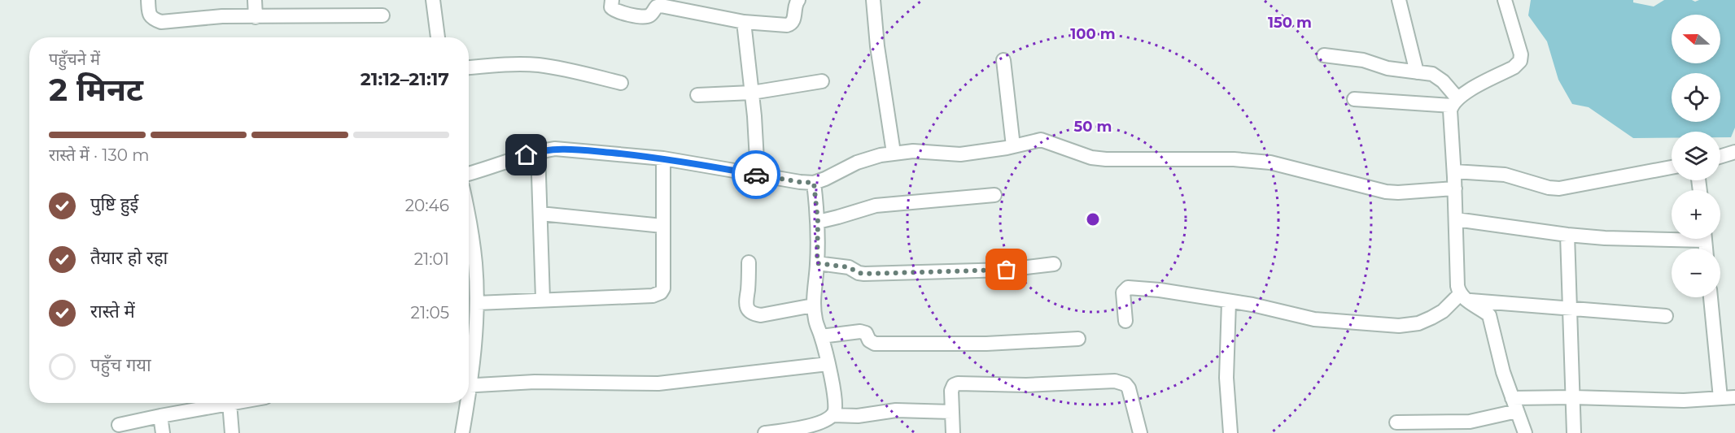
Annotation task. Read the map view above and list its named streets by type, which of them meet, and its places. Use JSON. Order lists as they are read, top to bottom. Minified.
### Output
{"north":"left","page":{"map_buttons":["+","−"],"heading":["2 मिनट","पहुँचने में","21:12–21:17"],"bar":"रास्ते में · 130 m","list":[["पुष्टि हुई","20:46"],["तैयार हो रहा","21:01"],["रास्ते में","21:05"],"पहुँच गया"]},"rings":["150 m","100 m","50 m"]}
